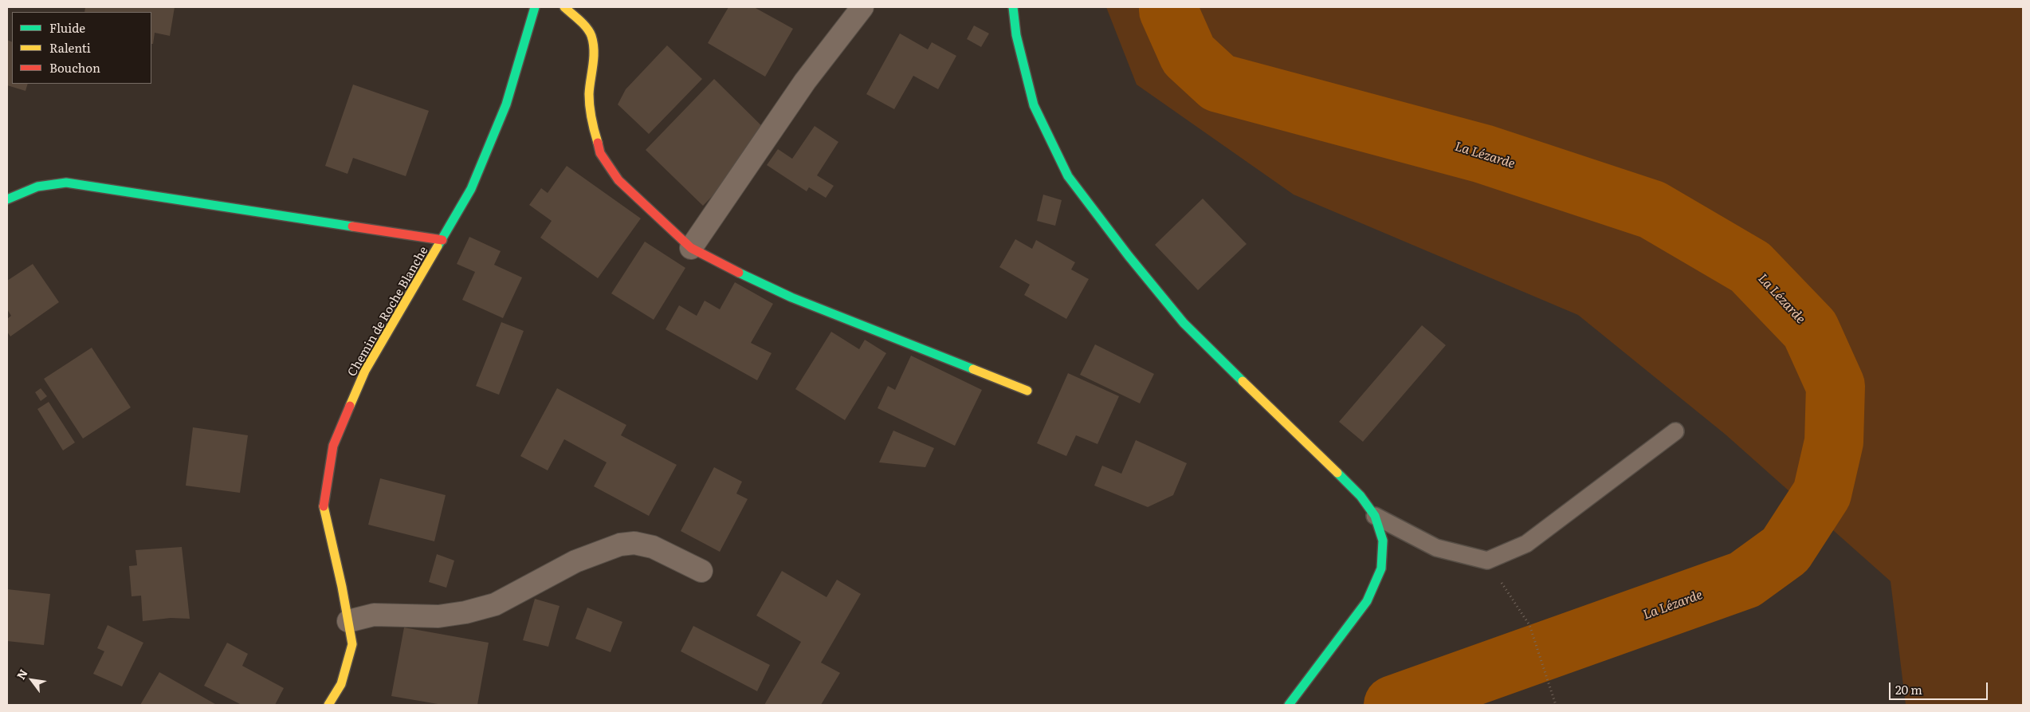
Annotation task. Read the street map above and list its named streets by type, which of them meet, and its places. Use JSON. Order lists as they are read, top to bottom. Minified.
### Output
{"streets":{"street":["Chemin de Roche Blanche"]},"water":["La Lézarde"],"legend":["Fluide","Ralenti","Bouchon"],"scale_bar":"20 m","north":"top left"}
